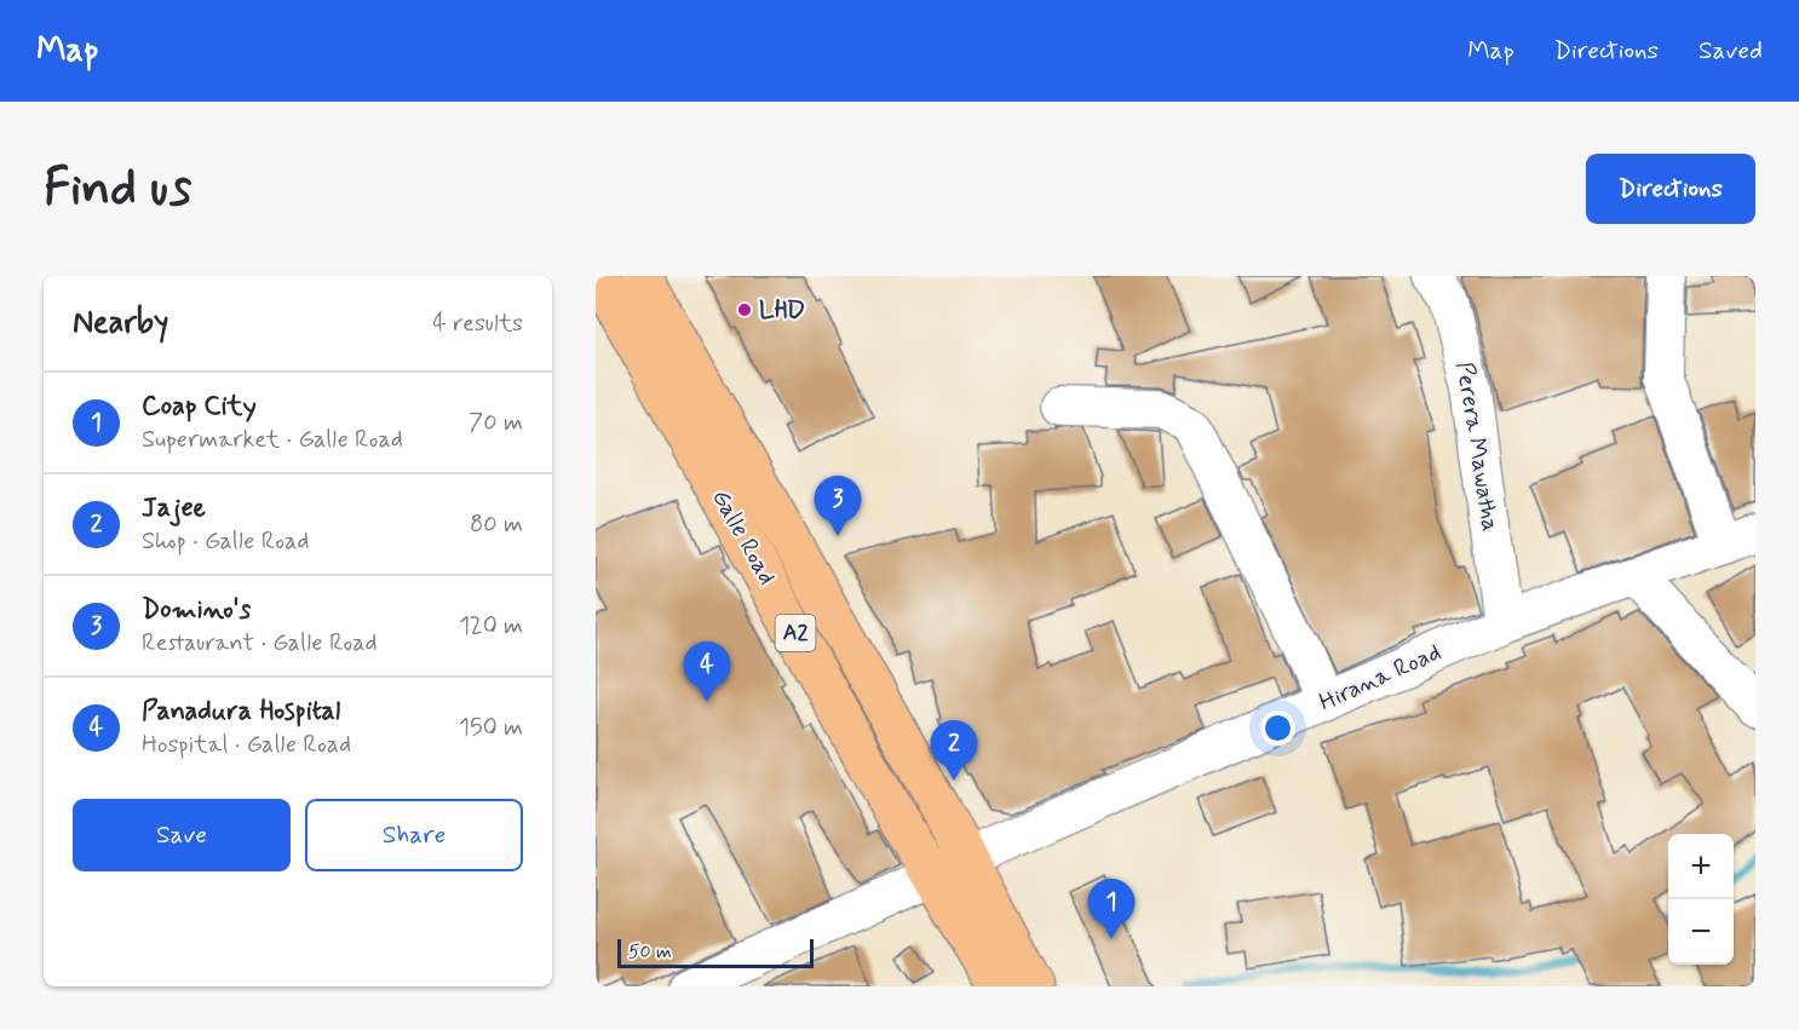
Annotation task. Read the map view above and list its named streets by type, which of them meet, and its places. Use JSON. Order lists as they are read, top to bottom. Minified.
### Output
{"streets":{"highway":["Galle Road","A2"],"street":["Perera Mawatha","Hirana Road"]},"crossings":[["Perera Mawatha","Hirana Road"],["Galle Road","Hirana Road"]],"places":["LHD"],"scale_bar":"50 m","page":{"header":"Map","nav":["Map","Directions","Saved"],"buttons":["Directions",["Save","Share"]],"title":"Find us","heading":["Nearby","4 results"],"list":[{"mark":"1","name":"Coap City","note":"Supermarket · Galle Road","value":"70 m"},{"mark":"2","name":"Jajee","note":"Shop · Galle Road","value":"80 m"},{"mark":"3","name":"Domino's","note":"Restaurant · Galle Road","value":"120 m"},{"mark":"4","name":"Panadura Hospital","note":"Hospital · Galle Road","value":"150 m"}],"pins":["3","4","2","1"],"map_buttons":["+","−"],"scale":"50 m"}}
